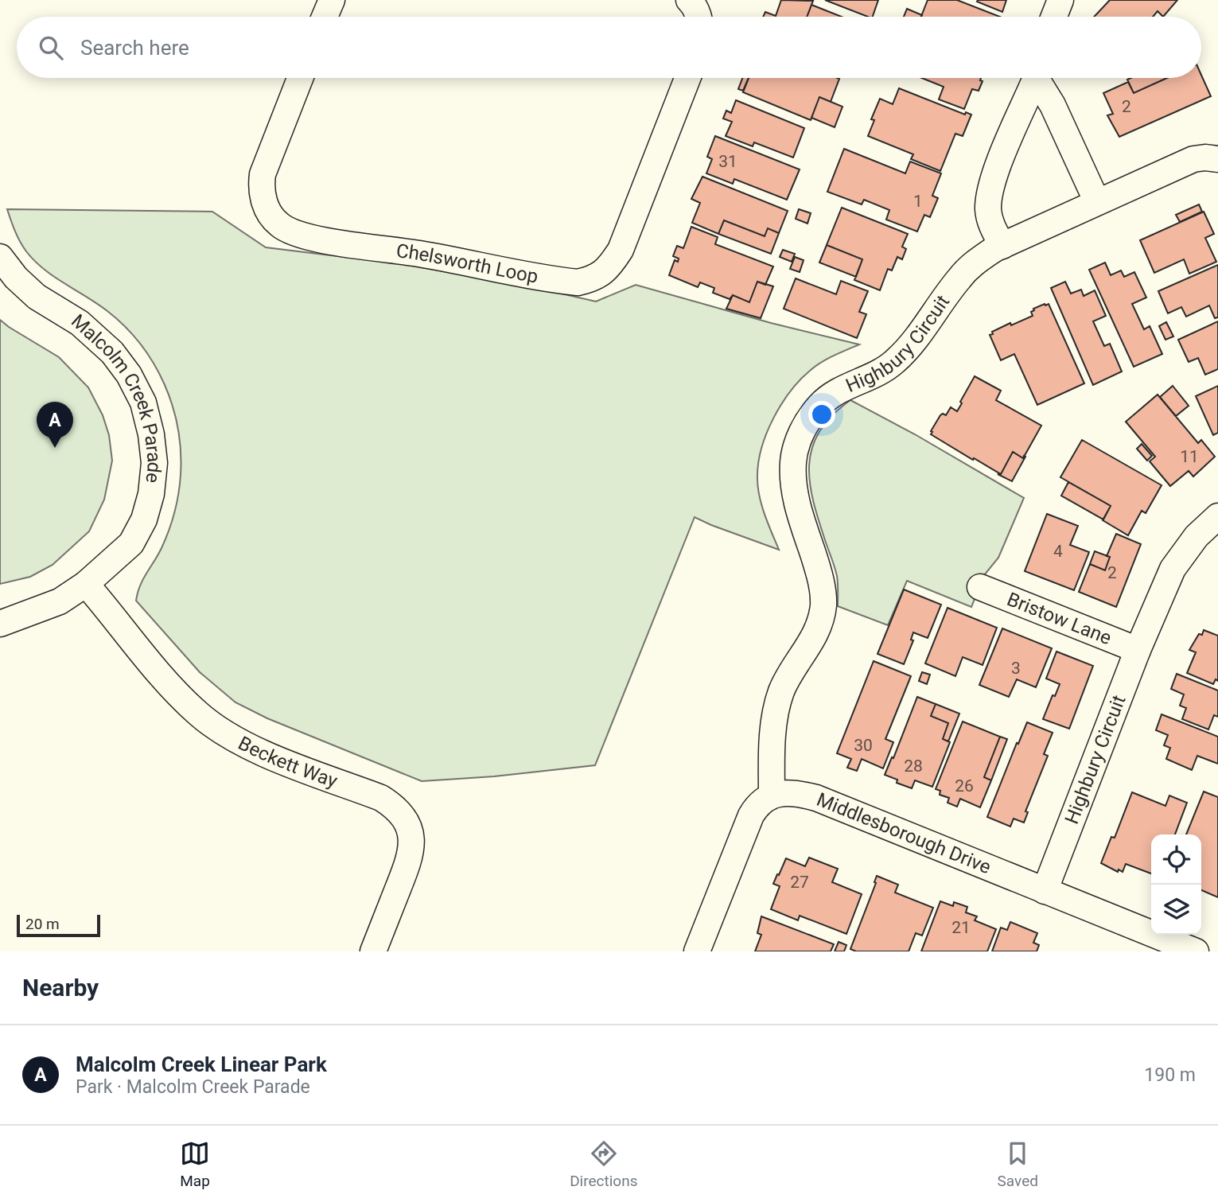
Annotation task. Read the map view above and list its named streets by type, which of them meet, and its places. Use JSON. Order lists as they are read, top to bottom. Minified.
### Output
{"streets":{"street":["Chelsworth Loop","Highbury Circuit","Malcolm Creek Parade","Bristow Lane","Beckett Way","Middlesborough Drive"]},"crossings":[["Highbury Circuit","Bristow Lane"],["Highbury Circuit","Middlesborough Drive"],["Malcolm Creek Parade","Beckett Way"]],"house_numbers":["2","31","1","11","4","2","3","30","28","26","27","21"],"scale_bar":"20 m","page":{"search":"Search here","pins":"A","scale":"20 m","heading":"Nearby","list":[{"mark":"A","name":"Malcolm Creek Linear Park","note":"Park · Malcolm Creek Parade","value":"190 m"}],"nav":["Map","Directions","Saved"]}}
